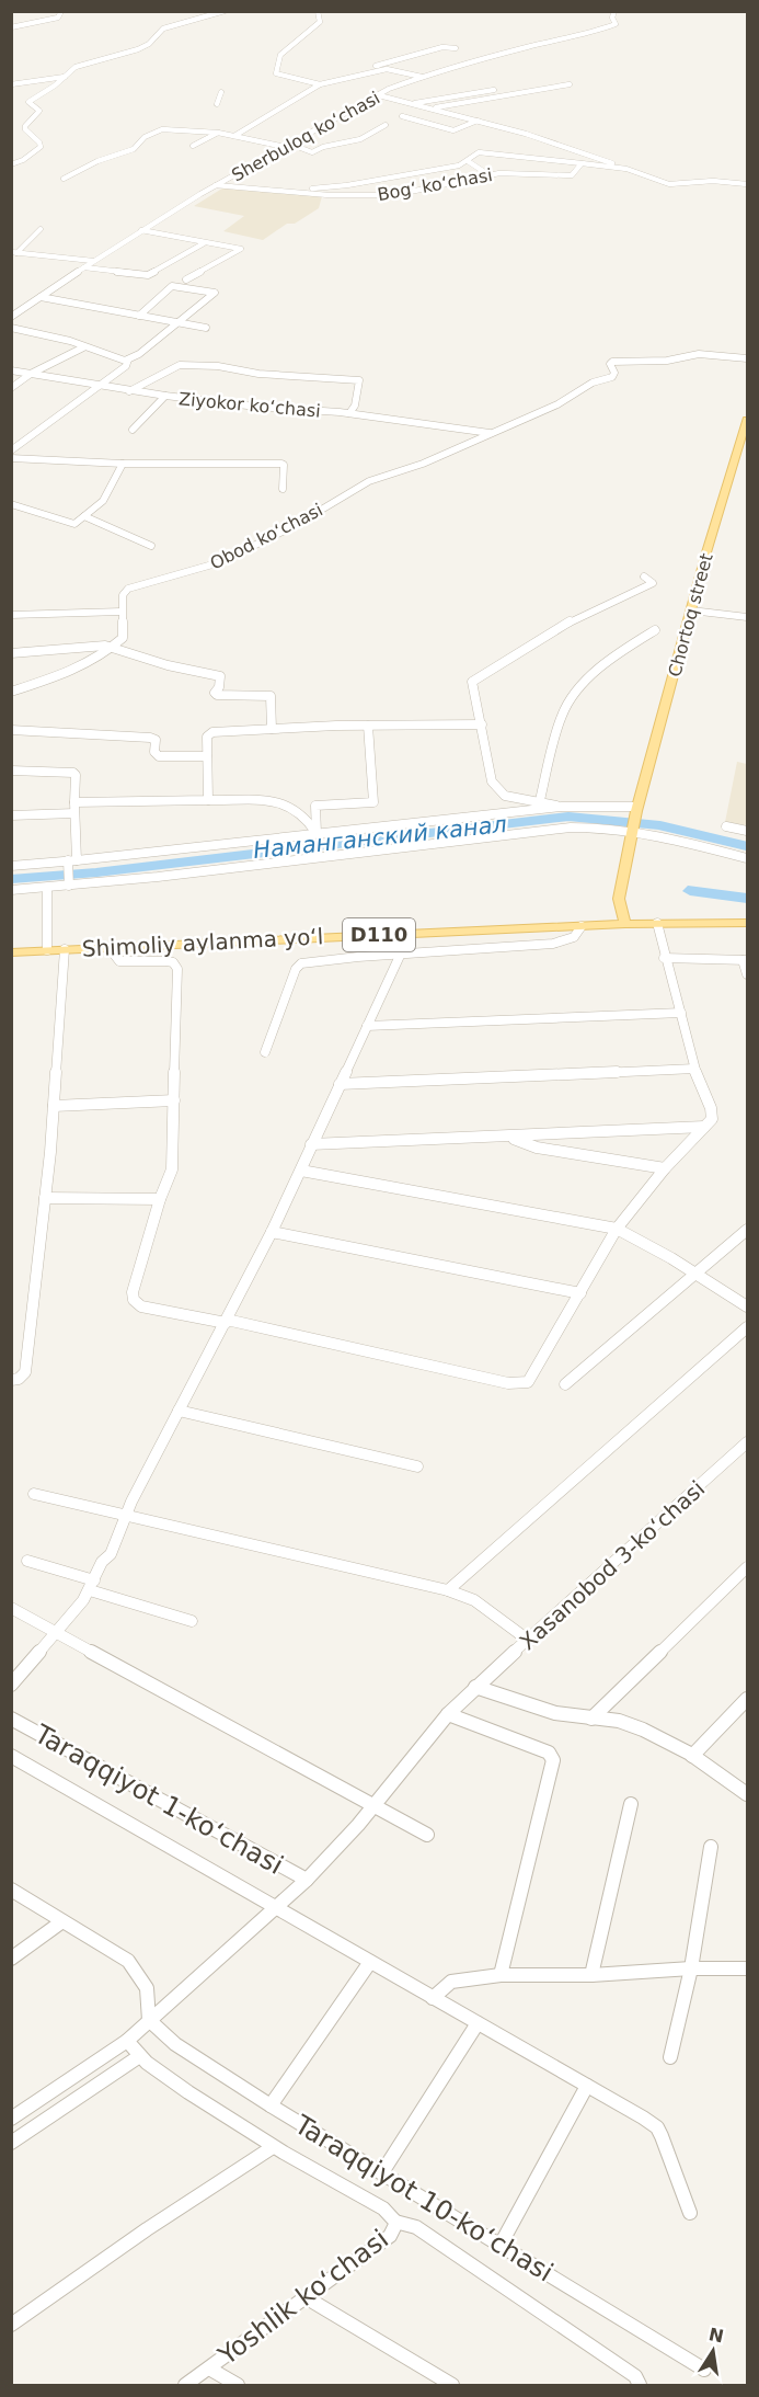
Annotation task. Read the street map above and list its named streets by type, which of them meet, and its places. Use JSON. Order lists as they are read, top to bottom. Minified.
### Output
{"streets":{"main road":["Chortoq street","D110","Shimoliy aylanma yoʻl"],"street":["Sherbuloq koʻchasi","Bogʻ koʻchasi","Ziyokor koʻchasi","Obod koʻchasi","Xasanobod 3-koʻchasi","Taraqqiyot 1-koʻchasi","Taraqqiyot 10-koʻchasi","Yoshlik koʻchasi"]},"crossings":[["Sherbuloq koʻchasi","Bogʻ koʻchasi"],["Ziyokor koʻchasi","Obod koʻchasi"],["Chortoq street","Shimoliy aylanma yoʻl"],["Xasanobod 3-koʻchasi","Taraqqiyot 1-koʻchasi"],["Xasanobod 3-koʻchasi","Taraqqiyot 10-koʻchasi"],["Xasanobod 3-koʻchasi","Yoshlik koʻchasi"]],"water":["Наманганский канал"],"north":"top"}
